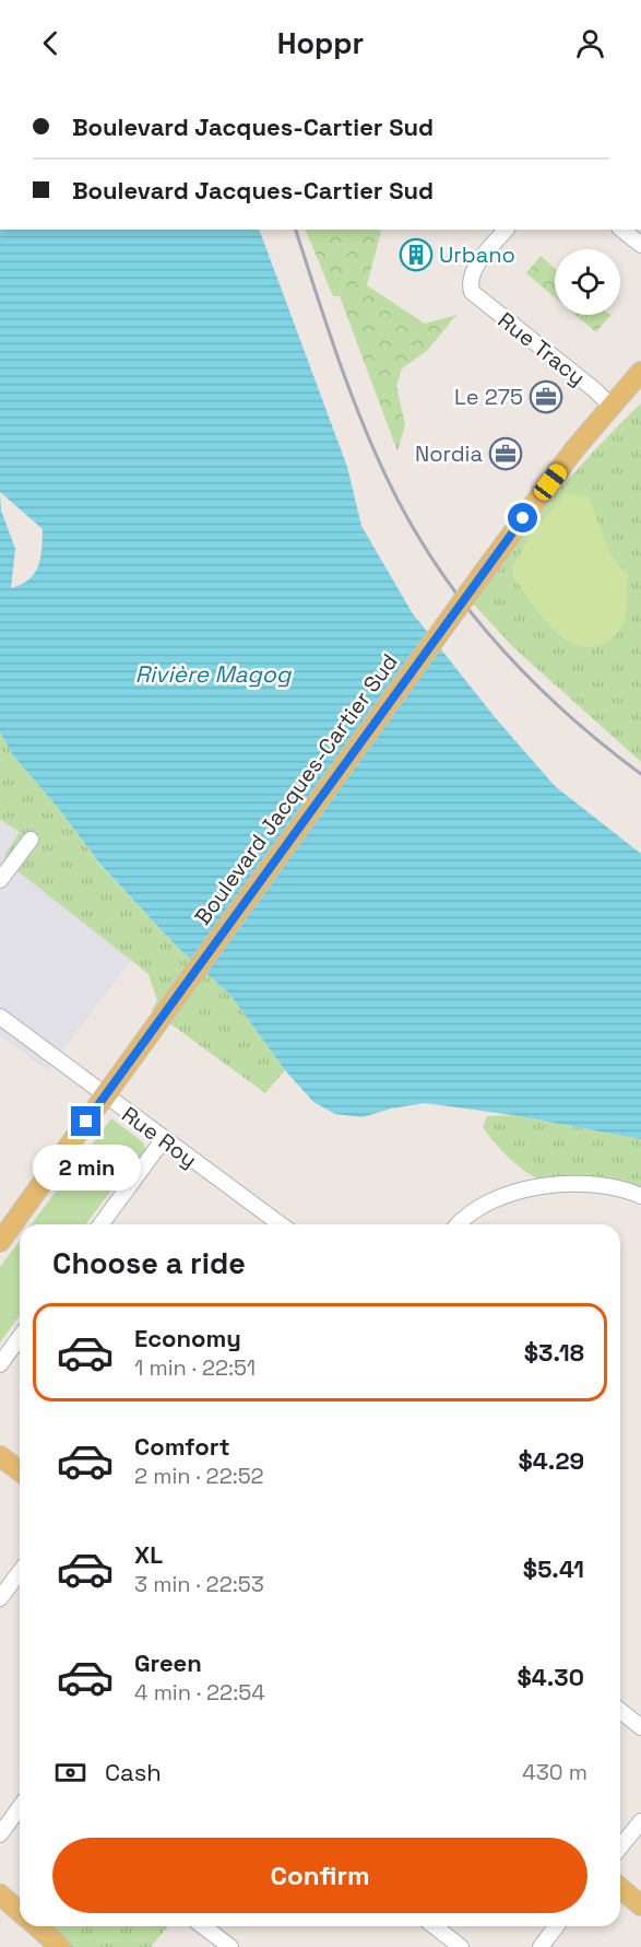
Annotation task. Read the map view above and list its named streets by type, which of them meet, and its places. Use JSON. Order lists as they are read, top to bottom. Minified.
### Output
{"streets":{"main road":["Boulevard Jacques-Cartier Sud"],"street":["Rue Tracy","Rue Roy"]},"crossings":[["Rue Tracy","Boulevard Jacques-Cartier Sud"]],"water":["Rivière Magog"],"places":{"building":["Urbano"],"office":["Le 275","Nordia"]},"page":{"header":"Hoppr","banner":["Boulevard Jacques-Cartier Sud","Boulevard Jacques-Cartier Sud"],"bubble":"2 min","heading":"Choose a ride","list":[{"name":"Economy","note":"1 min · 22:51","value":"$3.18"},{"name":"Comfort","note":"2 min · 22:52","value":"$4.29"},{"name":"XL","note":"3 min · 22:53","value":"$5.41"},{"name":"Green","note":"4 min · 22:54","value":"$4.30"}],"pay":["Cash","430 m"],"buttons":"Confirm"}}
